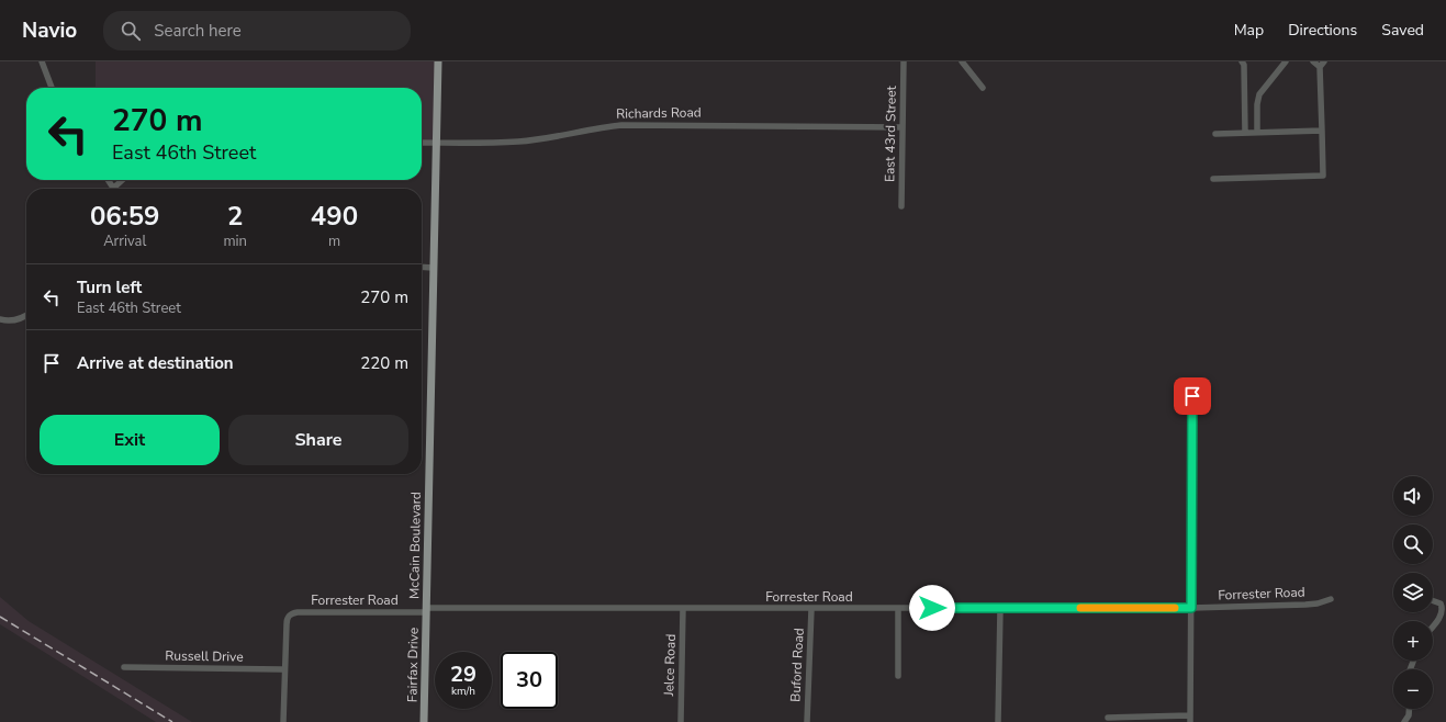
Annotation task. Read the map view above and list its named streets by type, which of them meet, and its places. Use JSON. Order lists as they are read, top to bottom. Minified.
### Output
{"streets":{"main road":["McCain Boulevard","Fairfax Drive"],"street":["Richards Road","East 43rd Street","Forrester Road","Russell Drive","Jelce Road","Buford Road"]},"crossings":[["Richards Road","East 43rd Street"],["Richards Road","McCain Boulevard"],["McCain Boulevard","Forrester Road"],["McCain Boulevard","Fairfax Drive"],["Forrester Road","Russell Drive"],["Forrester Road","Fairfax Drive"],["Forrester Road","Jelce Road"],["Forrester Road","Buford Road"]],"page":{"header":"Navio","search":"Search here","nav":["Map","Directions","Saved"],"turn":["270 m","East 46th Street"],"eta":["06:59","Arrival","2","min","490","m"],"list":[{"name":"Turn left","note":"East 46th Street","value":"270 m"},{"name":"Arrive at destination","value":"220 m"}],"buttons":["Exit","Share"],"map_buttons":["+","−"],"speed":"29 km/h","limit":"30"}}
